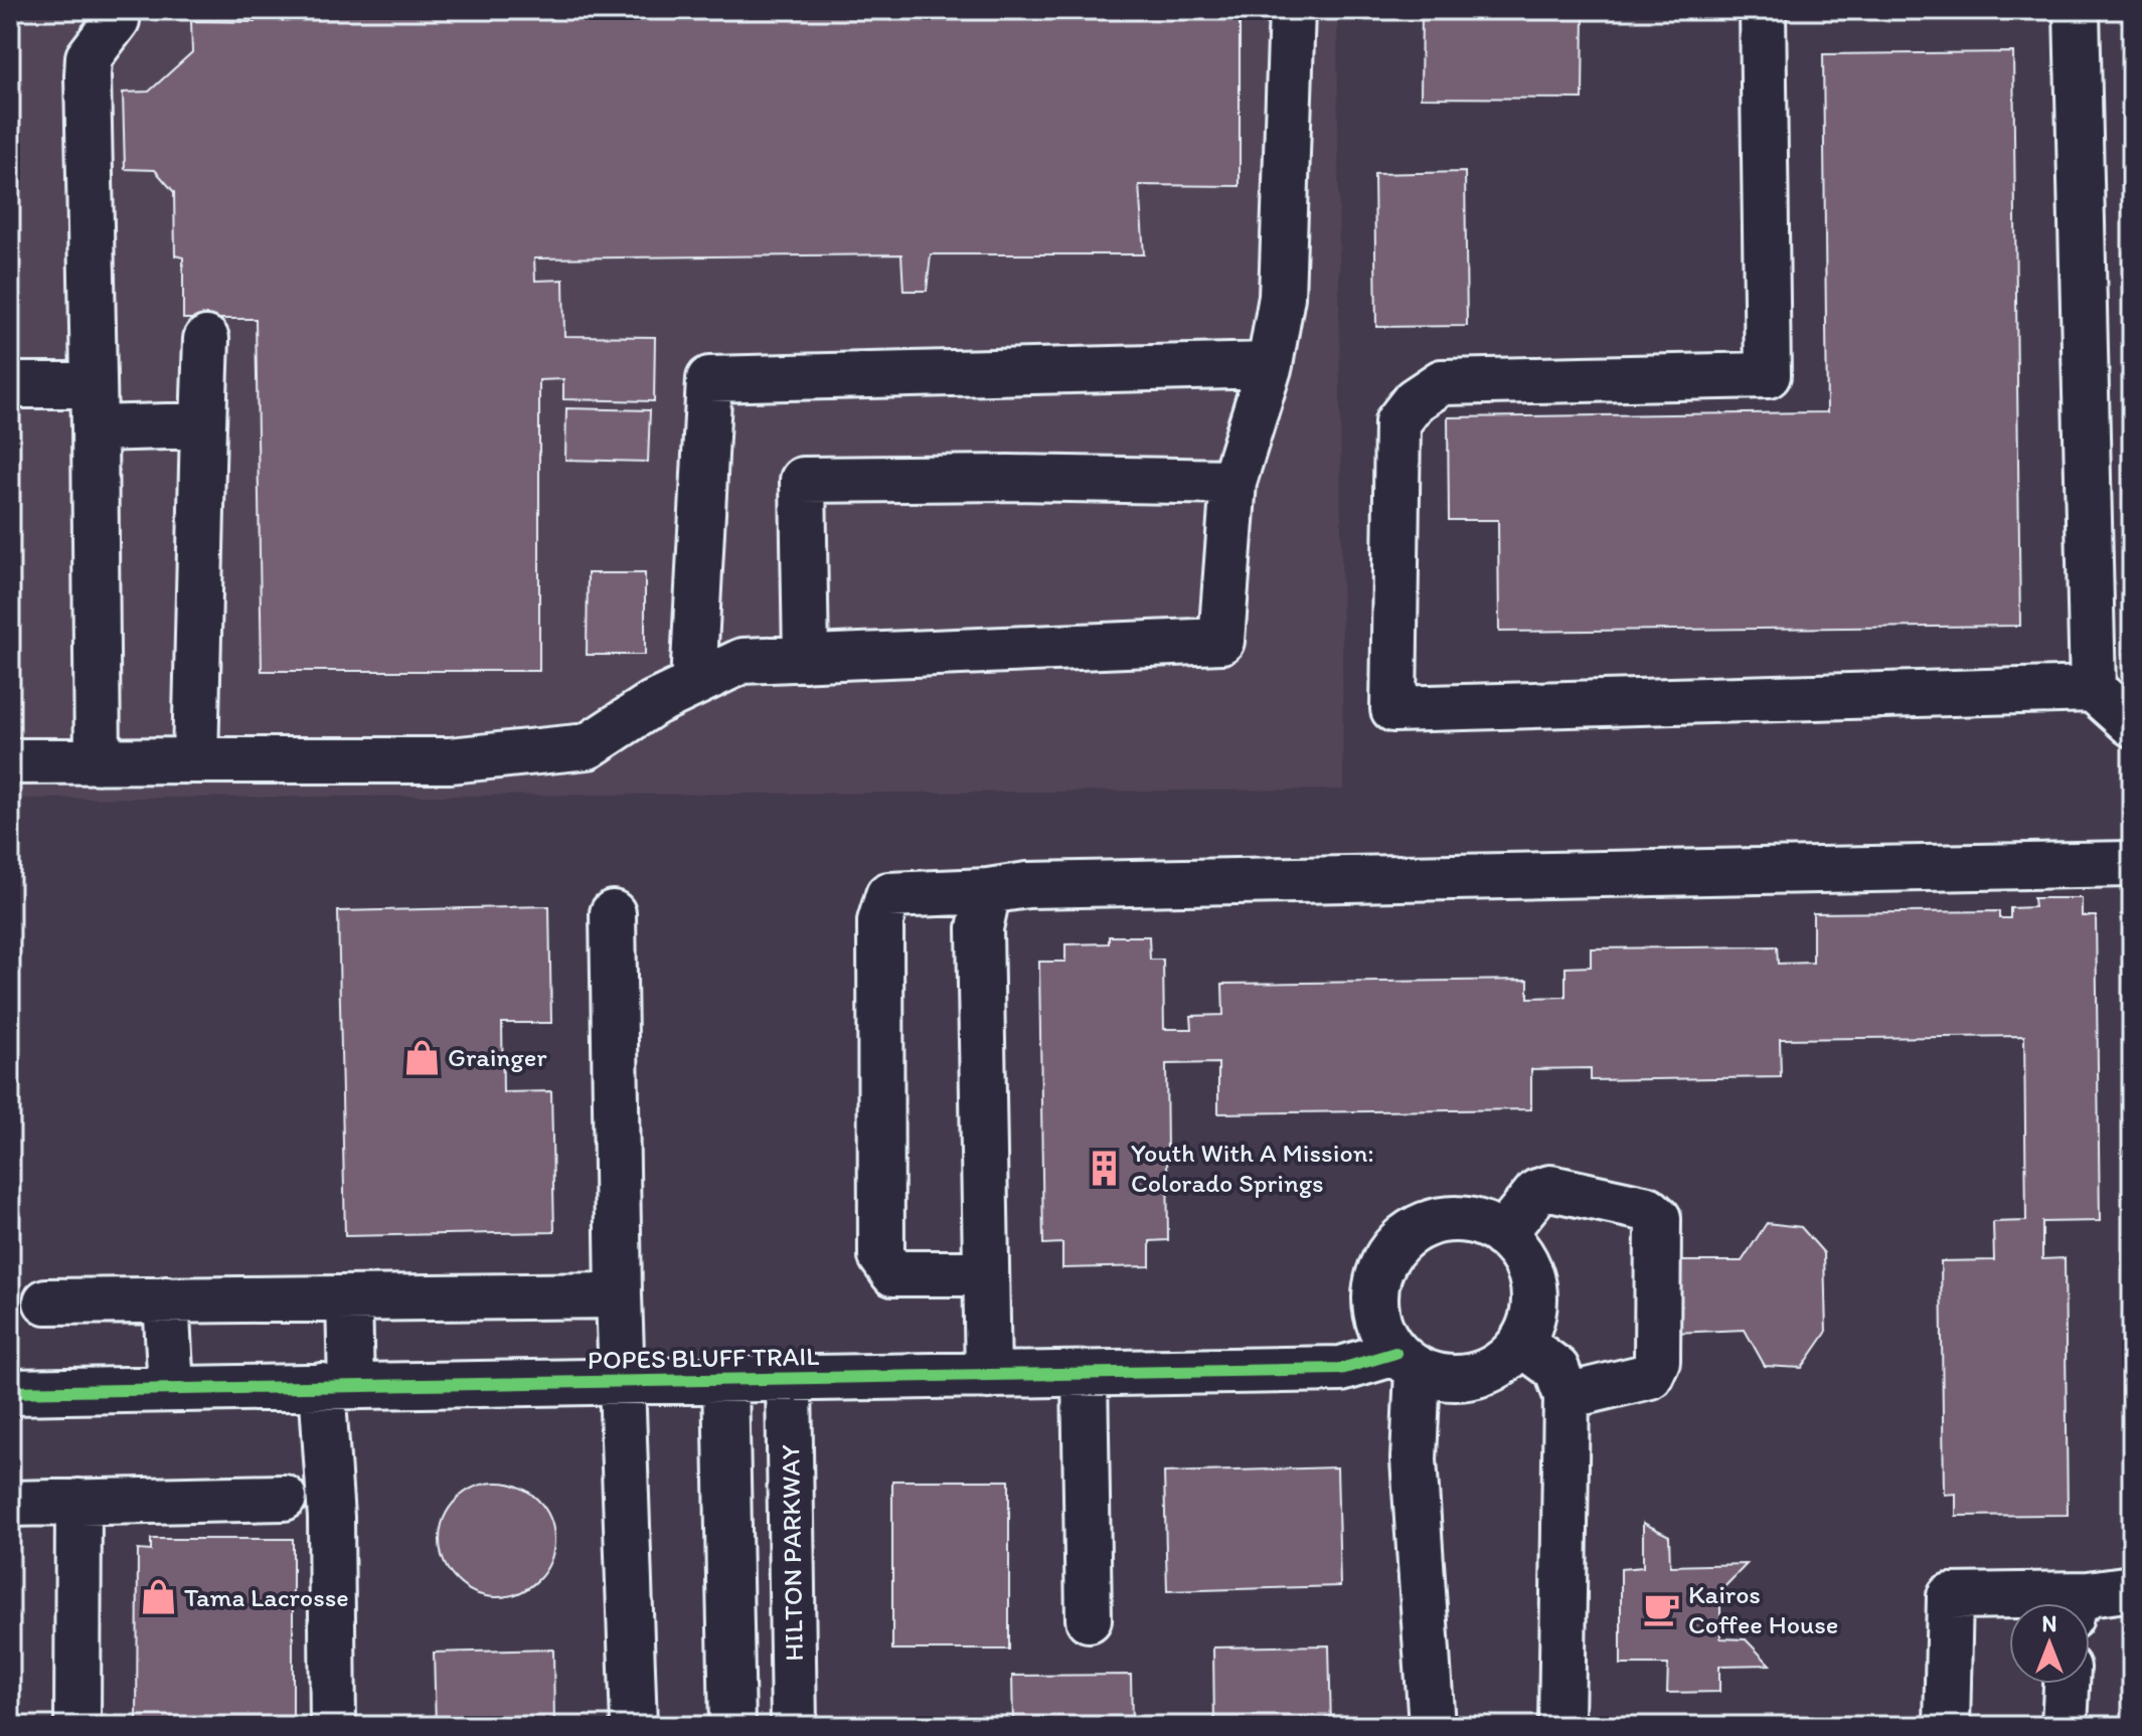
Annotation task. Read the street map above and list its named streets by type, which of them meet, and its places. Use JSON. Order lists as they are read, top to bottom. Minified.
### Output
{"streets":{"street":["POPES BLUFF TRAIL","HILTON PARKWAY"]},"crossings":[["POPES BLUFF TRAIL","HILTON PARKWAY"]],"places":{"shop":["Grainger","Tama Lacrosse"],"building":["Youth With A Mission: Colorado Springs"],"cafe":["Kairos Coffee House"]},"north":"top"}
